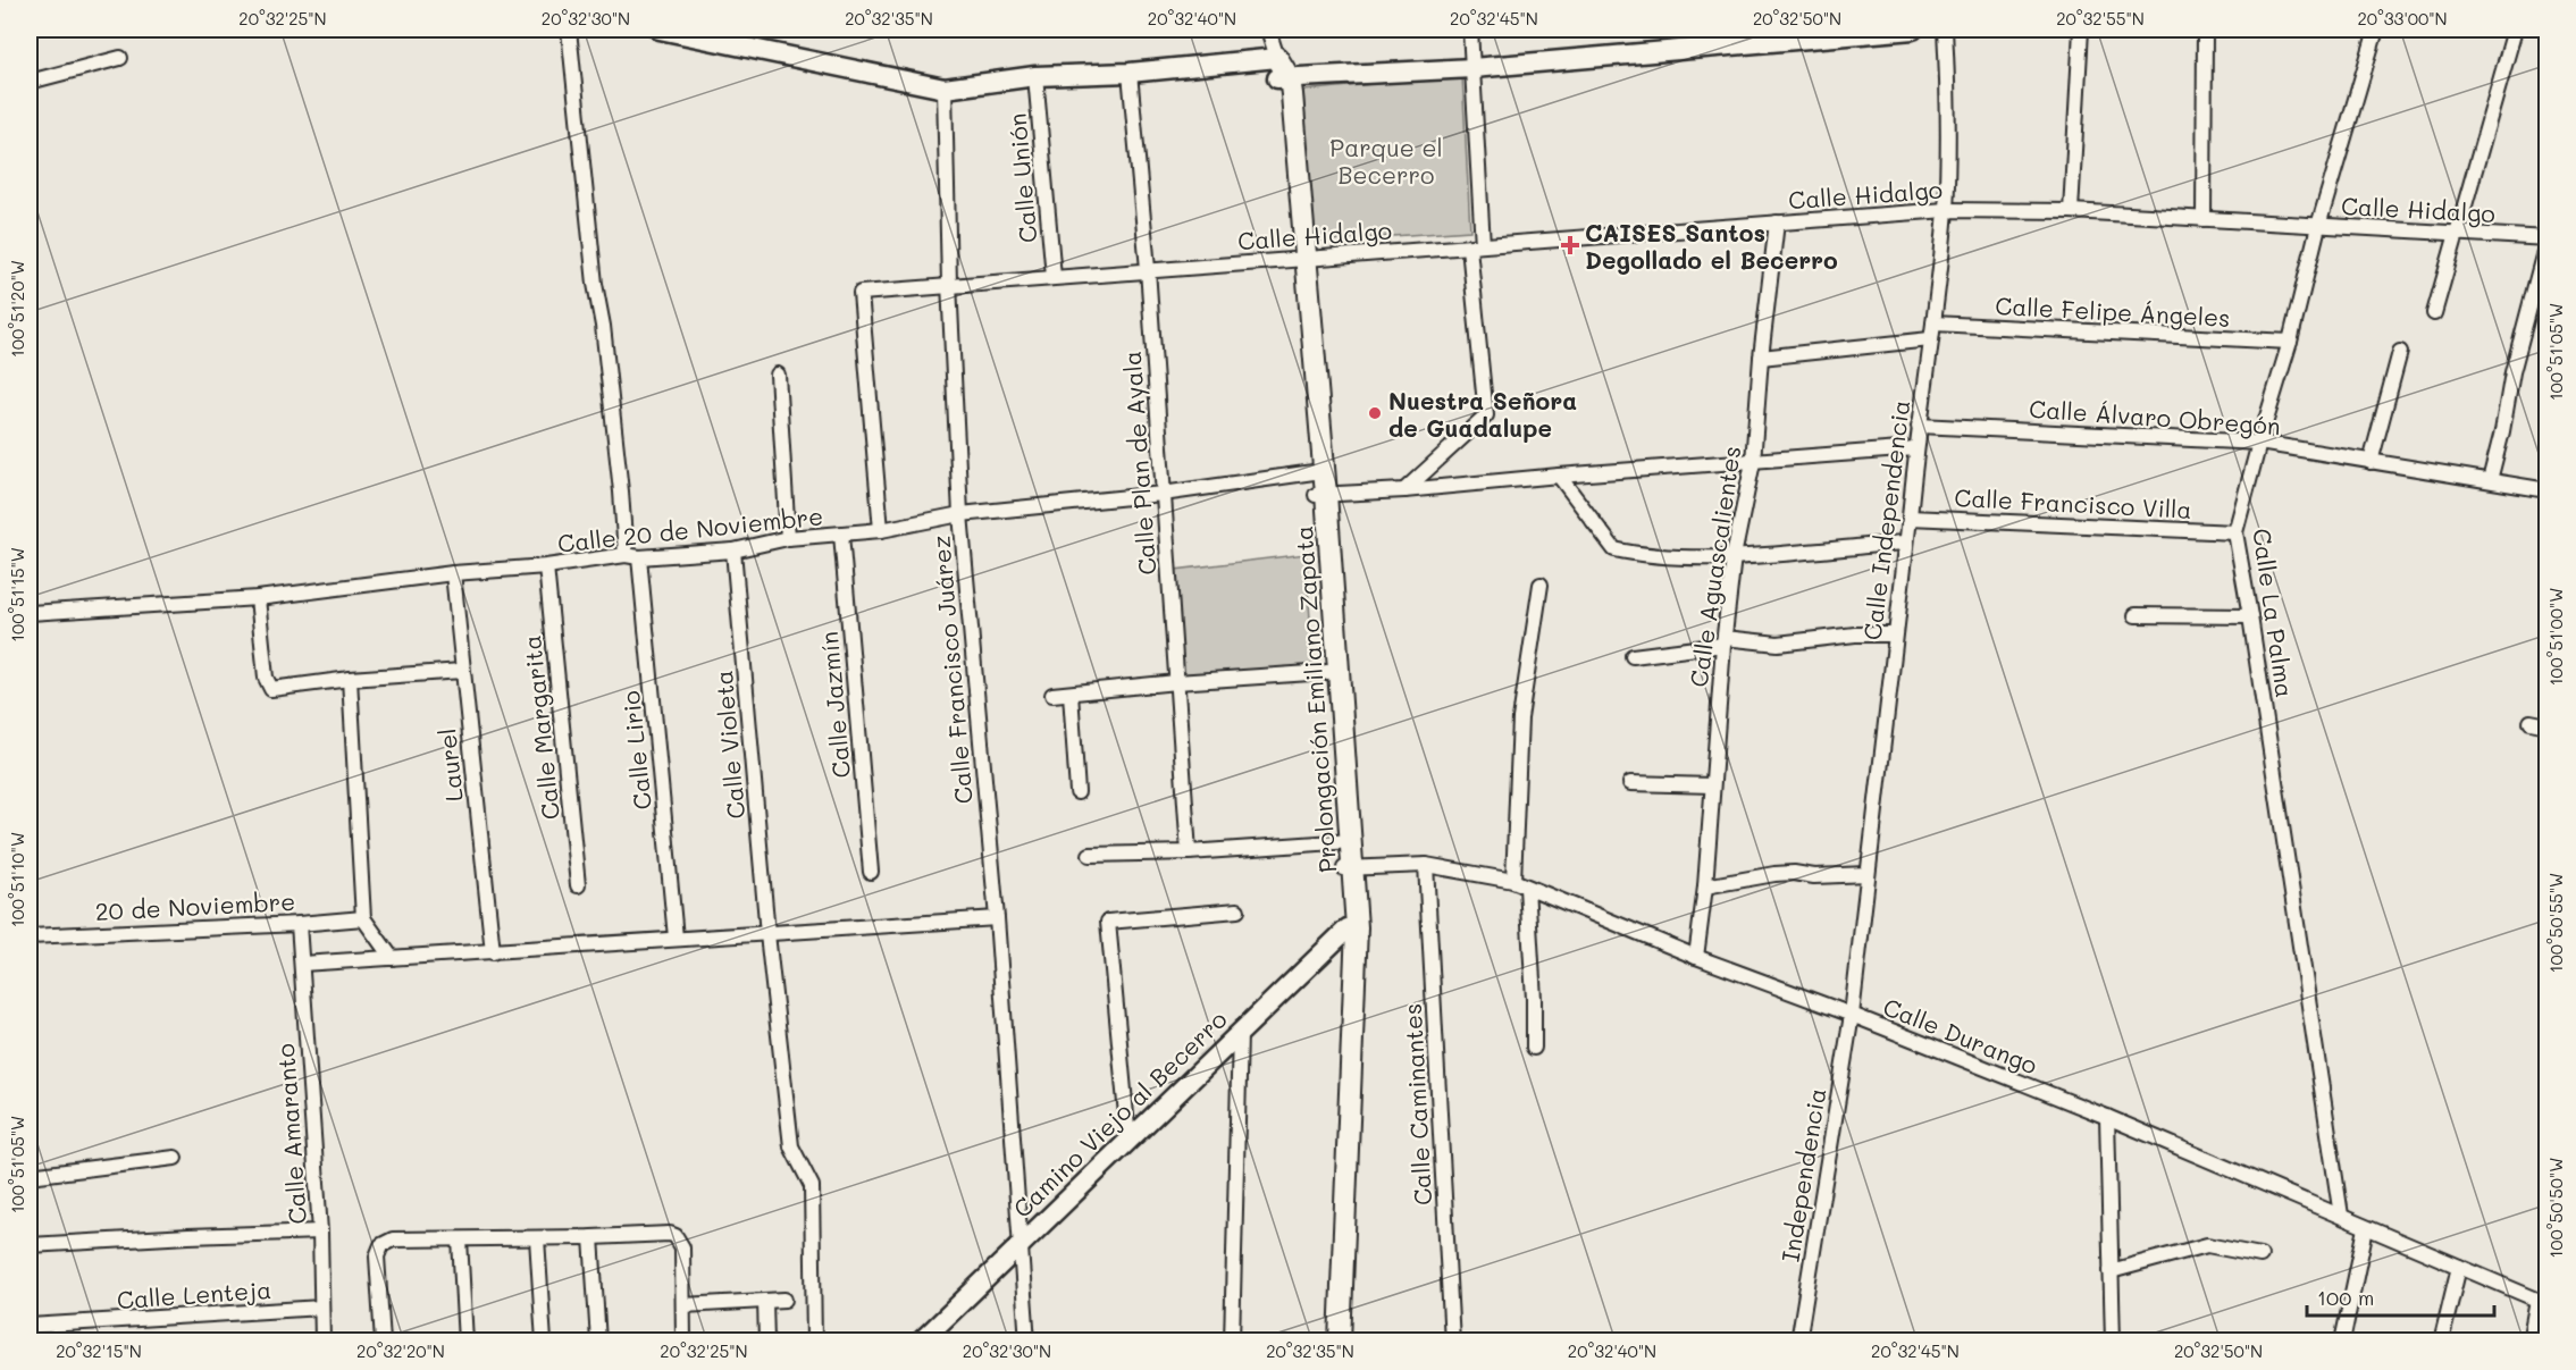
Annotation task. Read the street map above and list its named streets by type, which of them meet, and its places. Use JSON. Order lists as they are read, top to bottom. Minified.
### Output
{"streets":{"main road":["Prolongación Emiliano Zapata"],"street":["Calle Unión","Calle Hidalgo","Calle Felipe Ángeles","Calle Álvaro Obregón","Calle Plan de Ayala","Calle Francisco Villa","Calle Independencia","Calle 20 de Noviembre","Calle Aguascalientes","Calle La Palma","Calle Francisco Juárez","Calle Jazmín","Calle Margarita","Calle Violeta","Calle Lirio","Laurel","20 de Noviembre","Calle Durango","Calle Caminantes","Camino Viejo al Becerro","Calle Amaranto","Independencia","Calle Lenteja"]},"crossings":[["Calle Unión","Calle Hidalgo"],["Calle Hidalgo","Calle Plan de Ayala"],["Calle Hidalgo","Calle Independencia"],["Calle Hidalgo","Calle 20 de Noviembre"],["Calle Hidalgo","Calle Aguascalientes"],["Calle Hidalgo","Calle La Palma"],["Calle Hidalgo","Calle Francisco Juárez"],["Calle Hidalgo","Prolongación Emiliano Zapata"],["Calle Felipe Ángeles","Calle Independencia"],["Calle Felipe Ángeles","Calle La Palma"],["Calle Álvaro Obregón","Calle Independencia"],["Calle Álvaro Obregón","Calle La Palma"],["Calle Plan de Ayala","Calle 20 de Noviembre"],["Calle Francisco Villa","Calle Independencia"],["Calle Francisco Villa","Calle La Palma"],["Calle Independencia","Calle Durango"],["Calle Independencia","Independencia"],["Calle 20 de Noviembre","Calle Francisco Juárez"],["Calle 20 de Noviembre","Prolongación Emiliano Zapata"],["Calle 20 de Noviembre","Calle Jazmín"],["Calle 20 de Noviembre","Calle Margarita"],["Calle 20 de Noviembre","Calle Violeta"],["Calle 20 de Noviembre","Calle Lirio"],["Calle 20 de Noviembre","Laurel"],["Calle Aguascalientes","Calle Durango"],["Calle La Palma","Calle Durango"],["Calle Francisco Juárez","Camino Viejo al Becerro"],["Prolongación Emiliano Zapata","Calle Durango"],["Prolongación Emiliano Zapata","Camino Viejo al Becerro"],["20 de Noviembre","Calle Amaranto"],["Calle Durango","Calle Caminantes"],["Calle Durango","Independencia"],["Calle Amaranto","Calle Lenteja"]],"parks":["Parque el Becerro"],"places":{"health":["CAISES Santos Degollado el Becerro"],"other":["Nuestra Señora de Guadalupe"]},"scale_bar":"100 m","coordinates":["20°32'25\"N","20°32'30\"N","20°32'35\"N","20°32'40\"N","20°32'45\"N","20°32'50\"N","20°32'55\"N","20°33'00\"N","100°51'20\"W","100°51'05\"W","100°51'15\"W","100°51'00\"W","100°51'10\"W","100°50'55\"W","100°50'50\"W","20°32'15\"N","20°32'20\"N"]}
